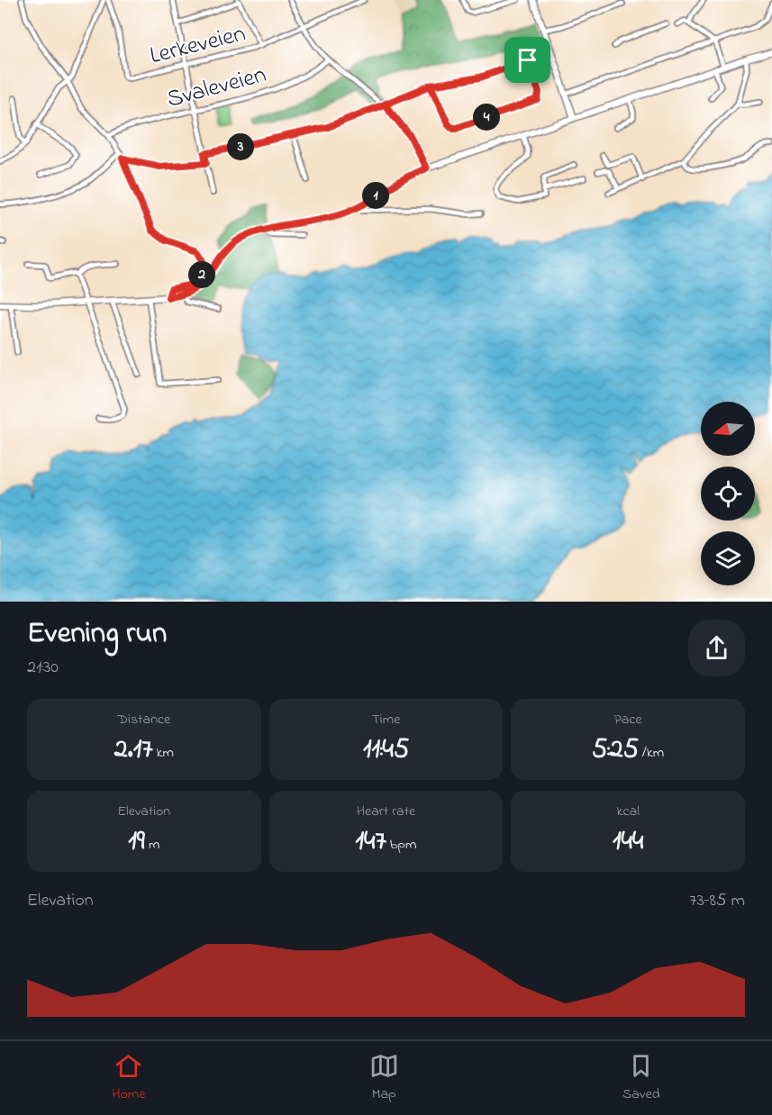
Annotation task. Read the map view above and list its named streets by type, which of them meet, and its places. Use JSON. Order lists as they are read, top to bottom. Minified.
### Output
{"streets":{"street":["Lerkeveien","Svaleveien"]},"north":"left","page":{"pins":["4","3","1","2"],"heading":["Evening run","21:30"],"stats":[["Distance","2.17 km"],["Time","11:45"],["Pace","5:25 /km"],["Elevation","19 m"],["Heart rate","147 bpm"],["kcal","144"]],"chart":["Elevation","73–85 m"],"tabs":["Home","Map","Saved"]}}
